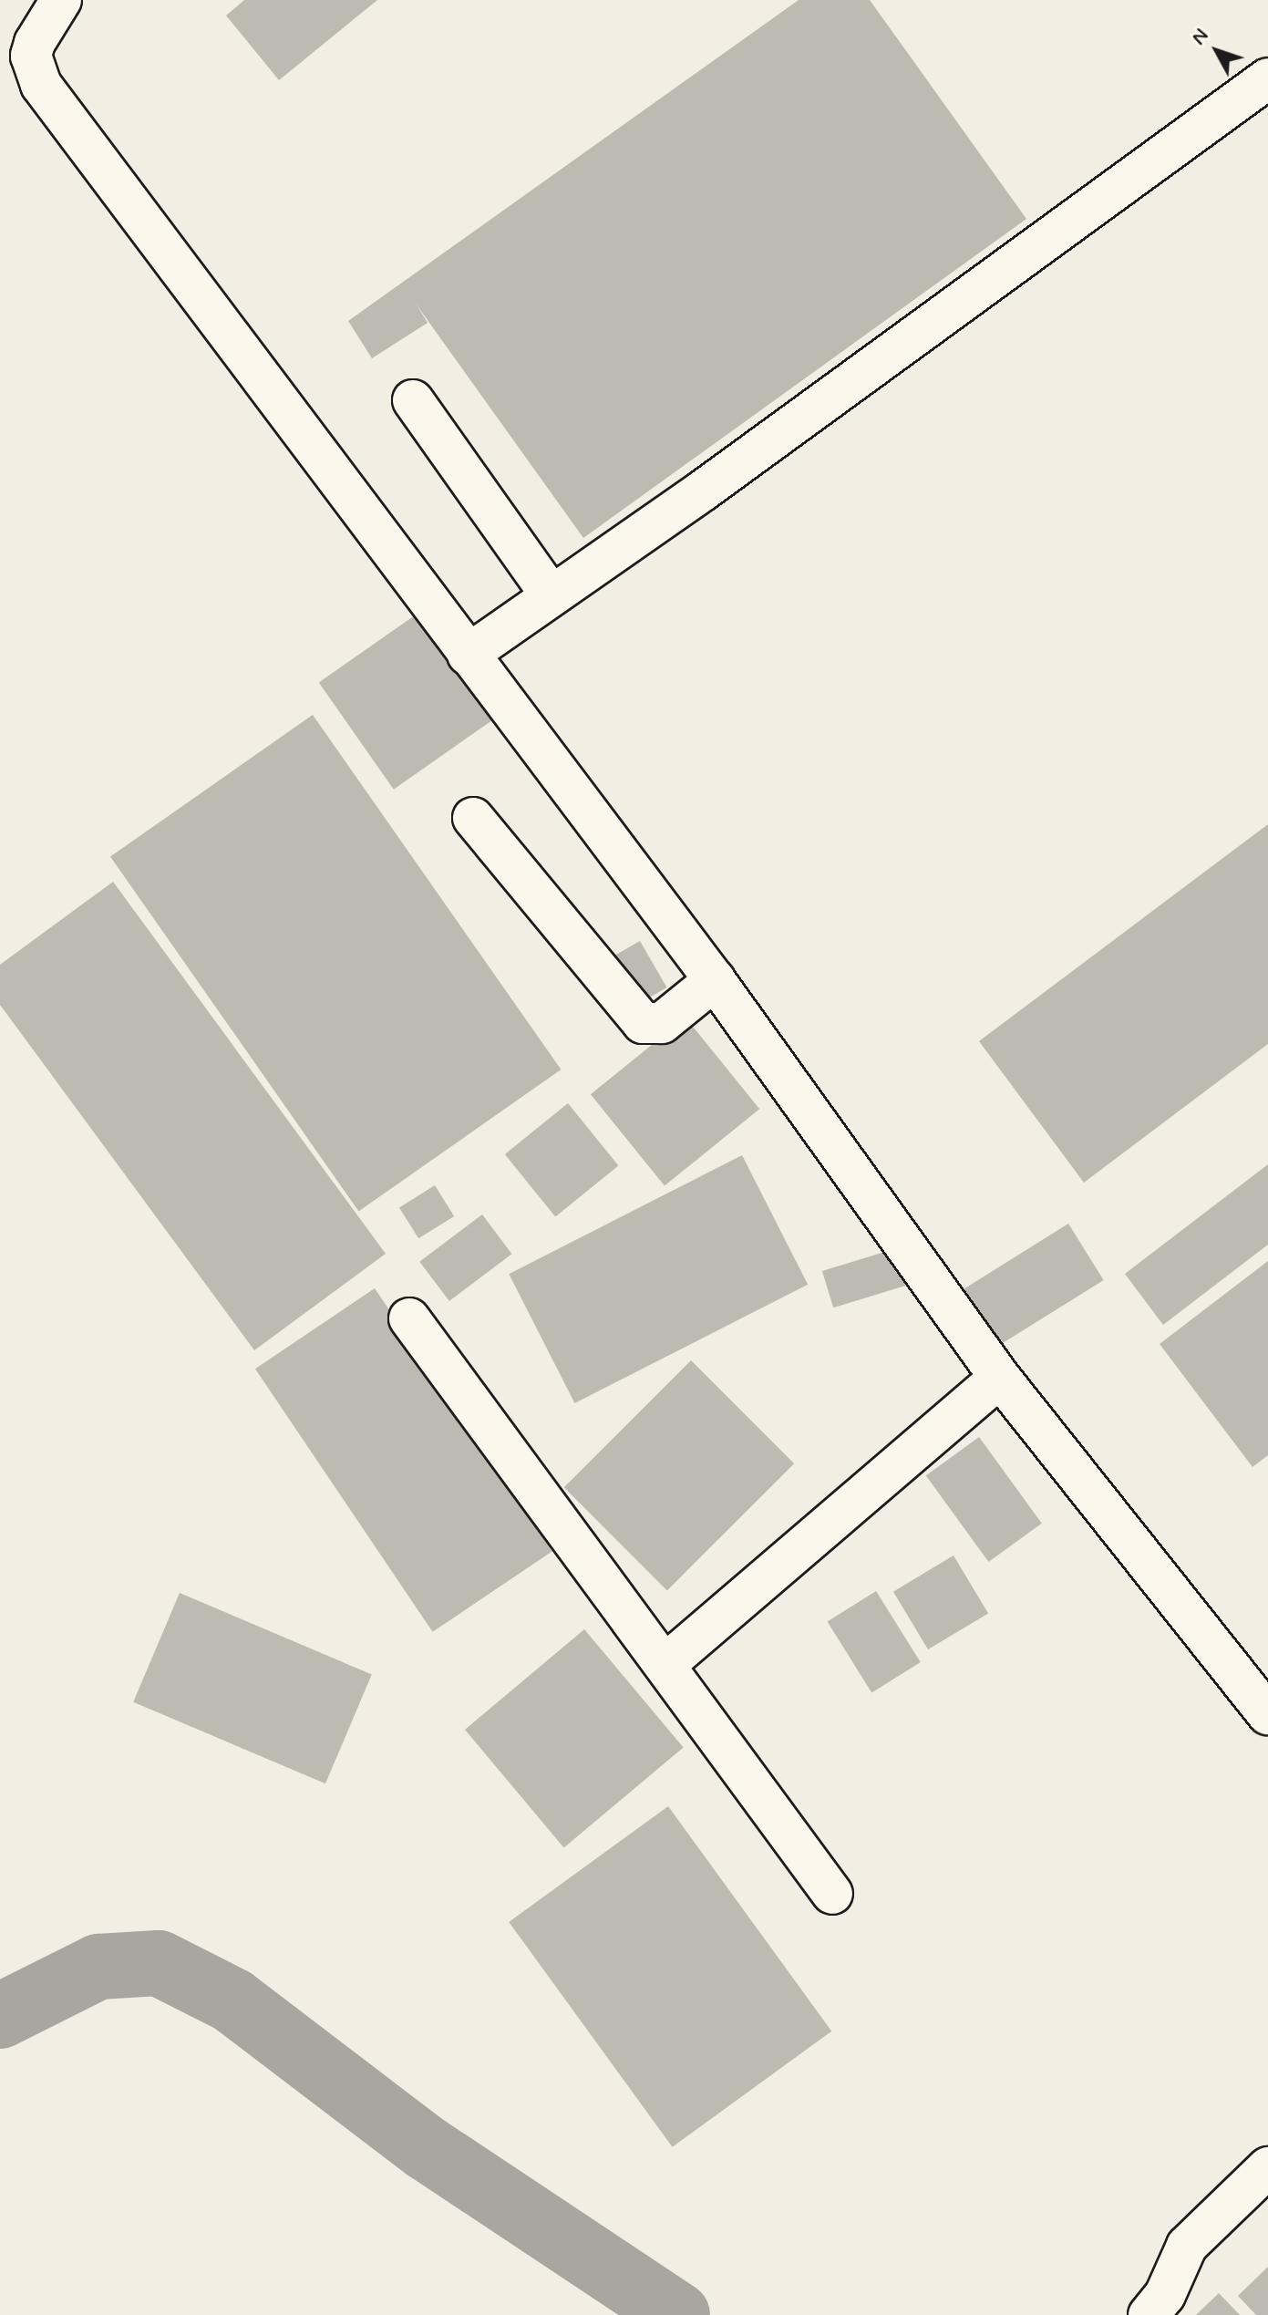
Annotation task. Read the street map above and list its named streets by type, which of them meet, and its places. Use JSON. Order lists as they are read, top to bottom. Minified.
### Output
{"north":"top left"}
